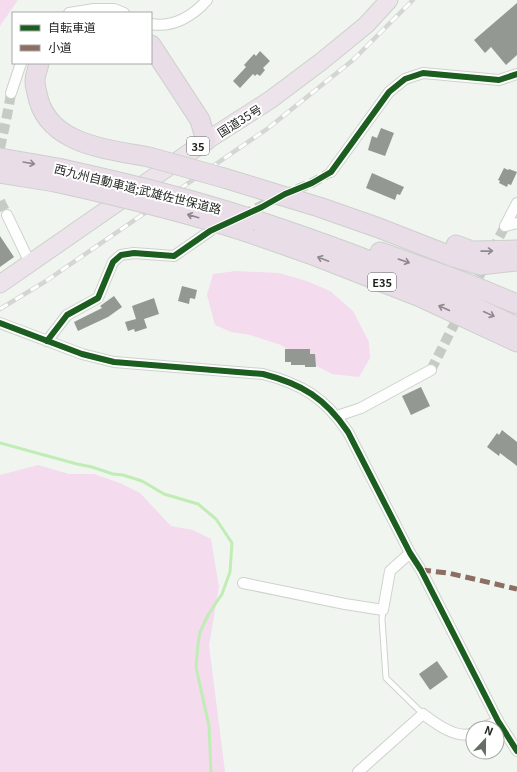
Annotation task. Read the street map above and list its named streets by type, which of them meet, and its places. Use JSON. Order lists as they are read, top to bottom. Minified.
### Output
{"streets":{"highway":["国道35号","35","西九州自動車道;武雄佐世保道路","E35"]},"legend":["自転車道","小道"],"north":"top"}
